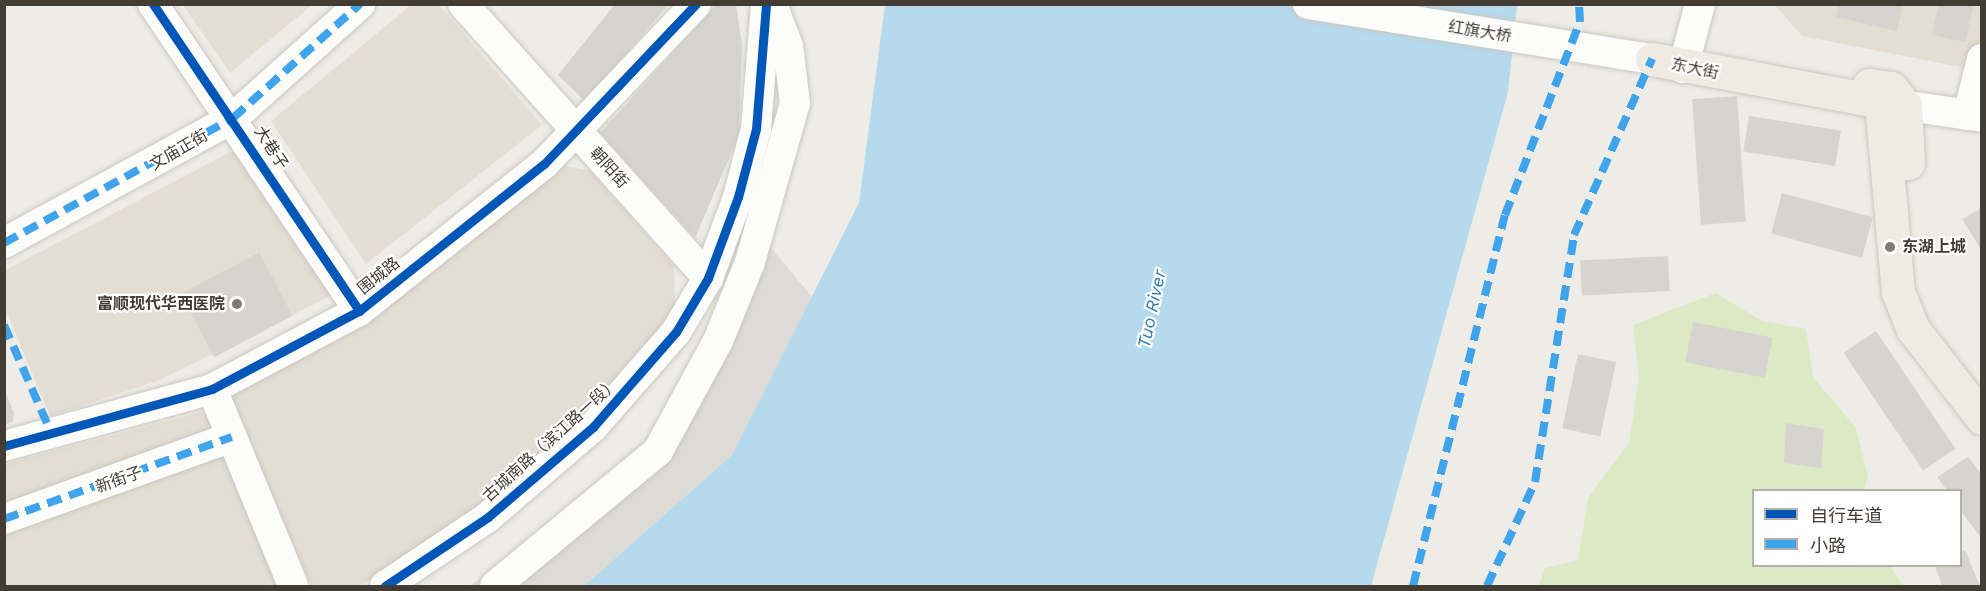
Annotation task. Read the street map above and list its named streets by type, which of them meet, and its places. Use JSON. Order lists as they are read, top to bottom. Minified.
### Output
{"streets":{"main road":["东大街"],"street":["红旗大桥","大巷子","文庙正街","朝阳街","围城路","古城南路（滨江路一段）","新街子"]},"crossings":[["红旗大桥","东大街"],["大巷子","文庙正街"],["大巷子","围城路"],["朝阳街","围城路"],["朝阳街","古城南路（滨江路一段）"]],"water":["Tuo River"],"places":["东湖上城","富顺现代华西医院"],"legend":["自行车道","小路"]}
